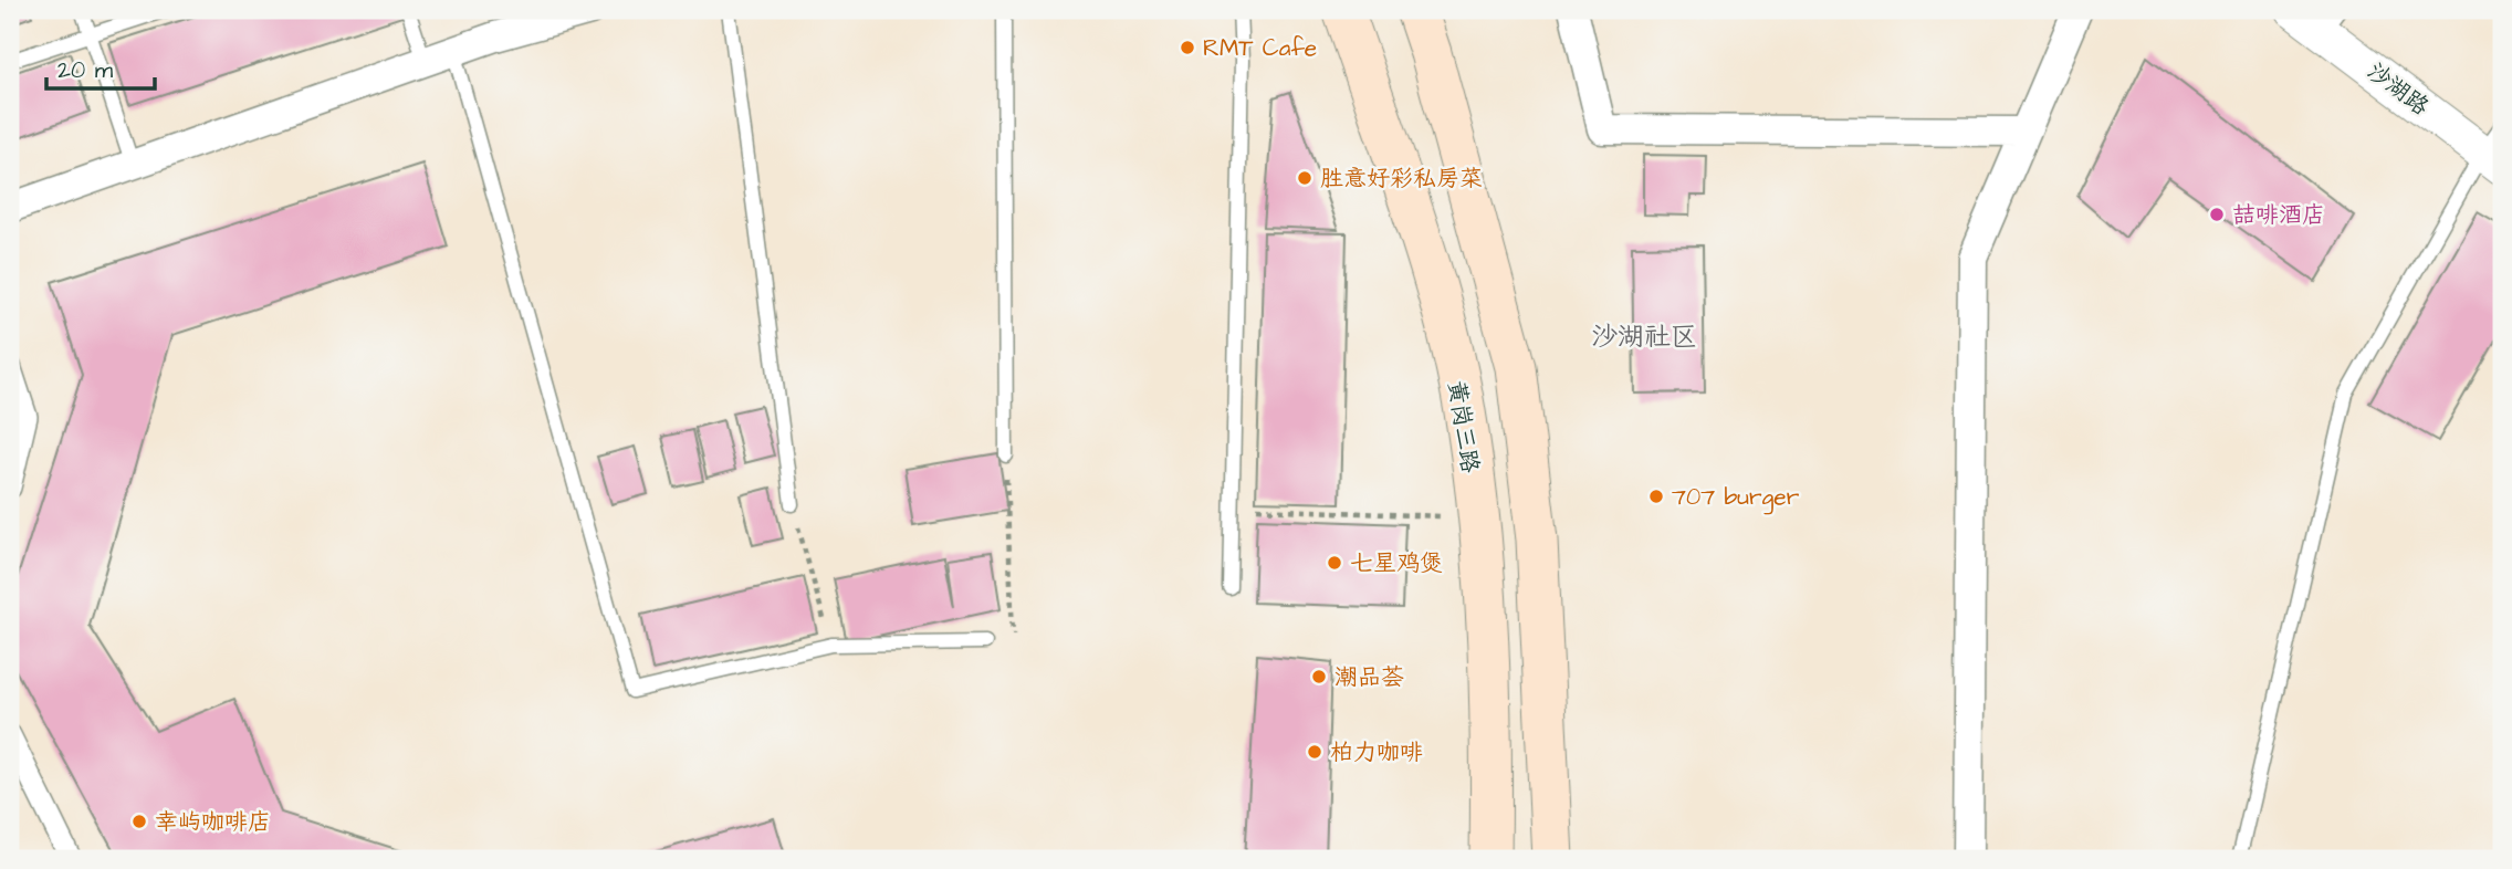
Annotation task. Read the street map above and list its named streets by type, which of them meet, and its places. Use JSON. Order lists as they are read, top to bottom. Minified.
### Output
{"streets":{"main road":["黄岗三路"],"street":["沙湖路"]},"districts":["沙湖社区"],"places":["RMT Cafe","胜意好彩私房菜","喆啡酒店","707 burger","七星鸡煲","潮品荟","柏力咖啡","幸屿咖啡店"],"scale_bar":"20 m"}
